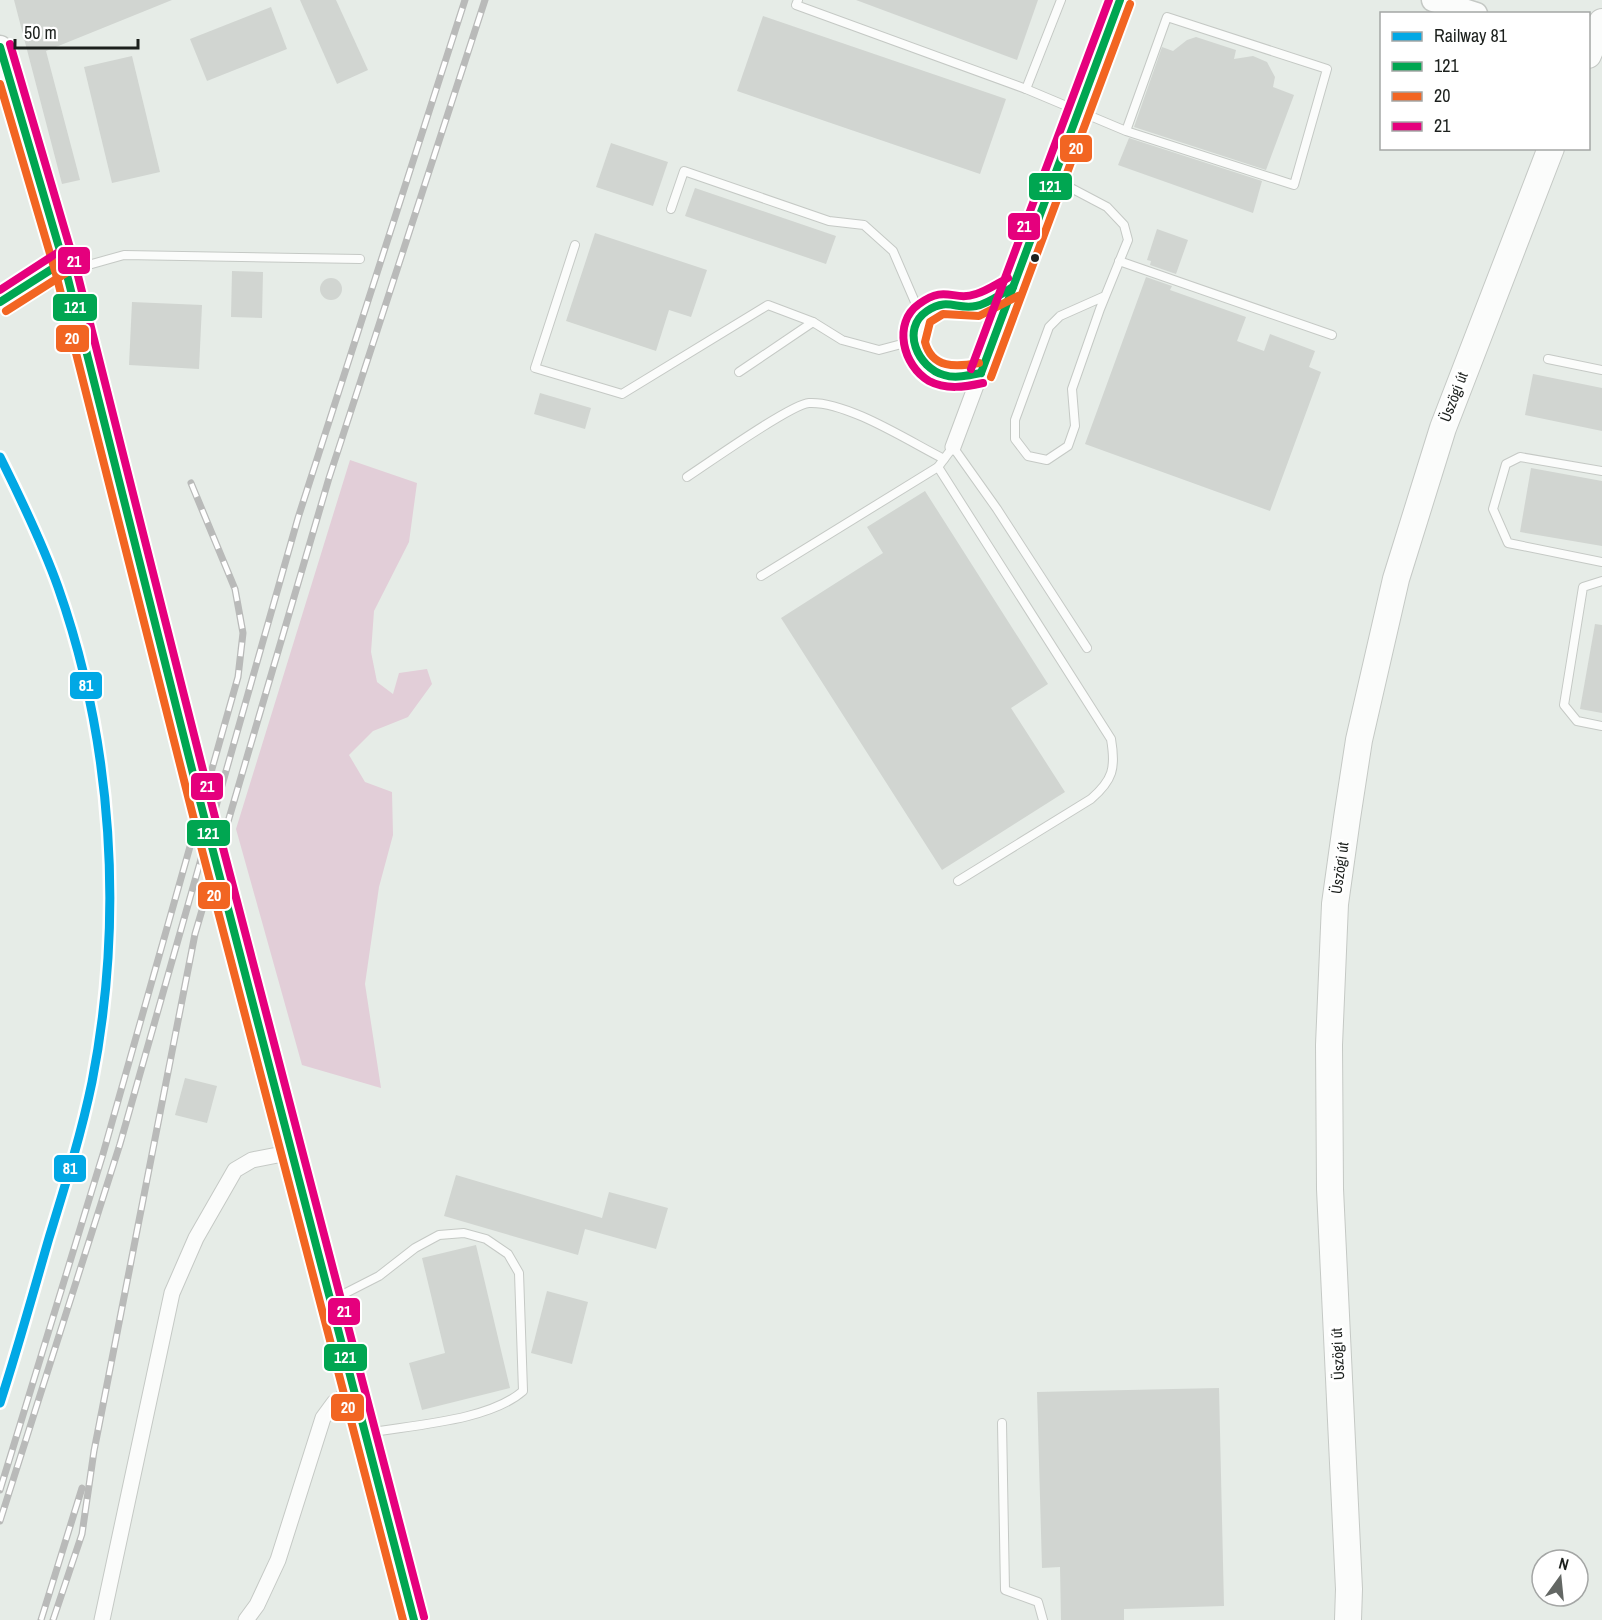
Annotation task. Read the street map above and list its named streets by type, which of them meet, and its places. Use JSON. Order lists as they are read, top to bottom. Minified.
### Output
{"streets":{"main road":["Üszögi út"]},"lines":["transit line 121","transit line 21","transit line 20","rail line 81"],"legend":["Railway 81","121","20","21"],"scale_bar":"50 m","north":"top"}
